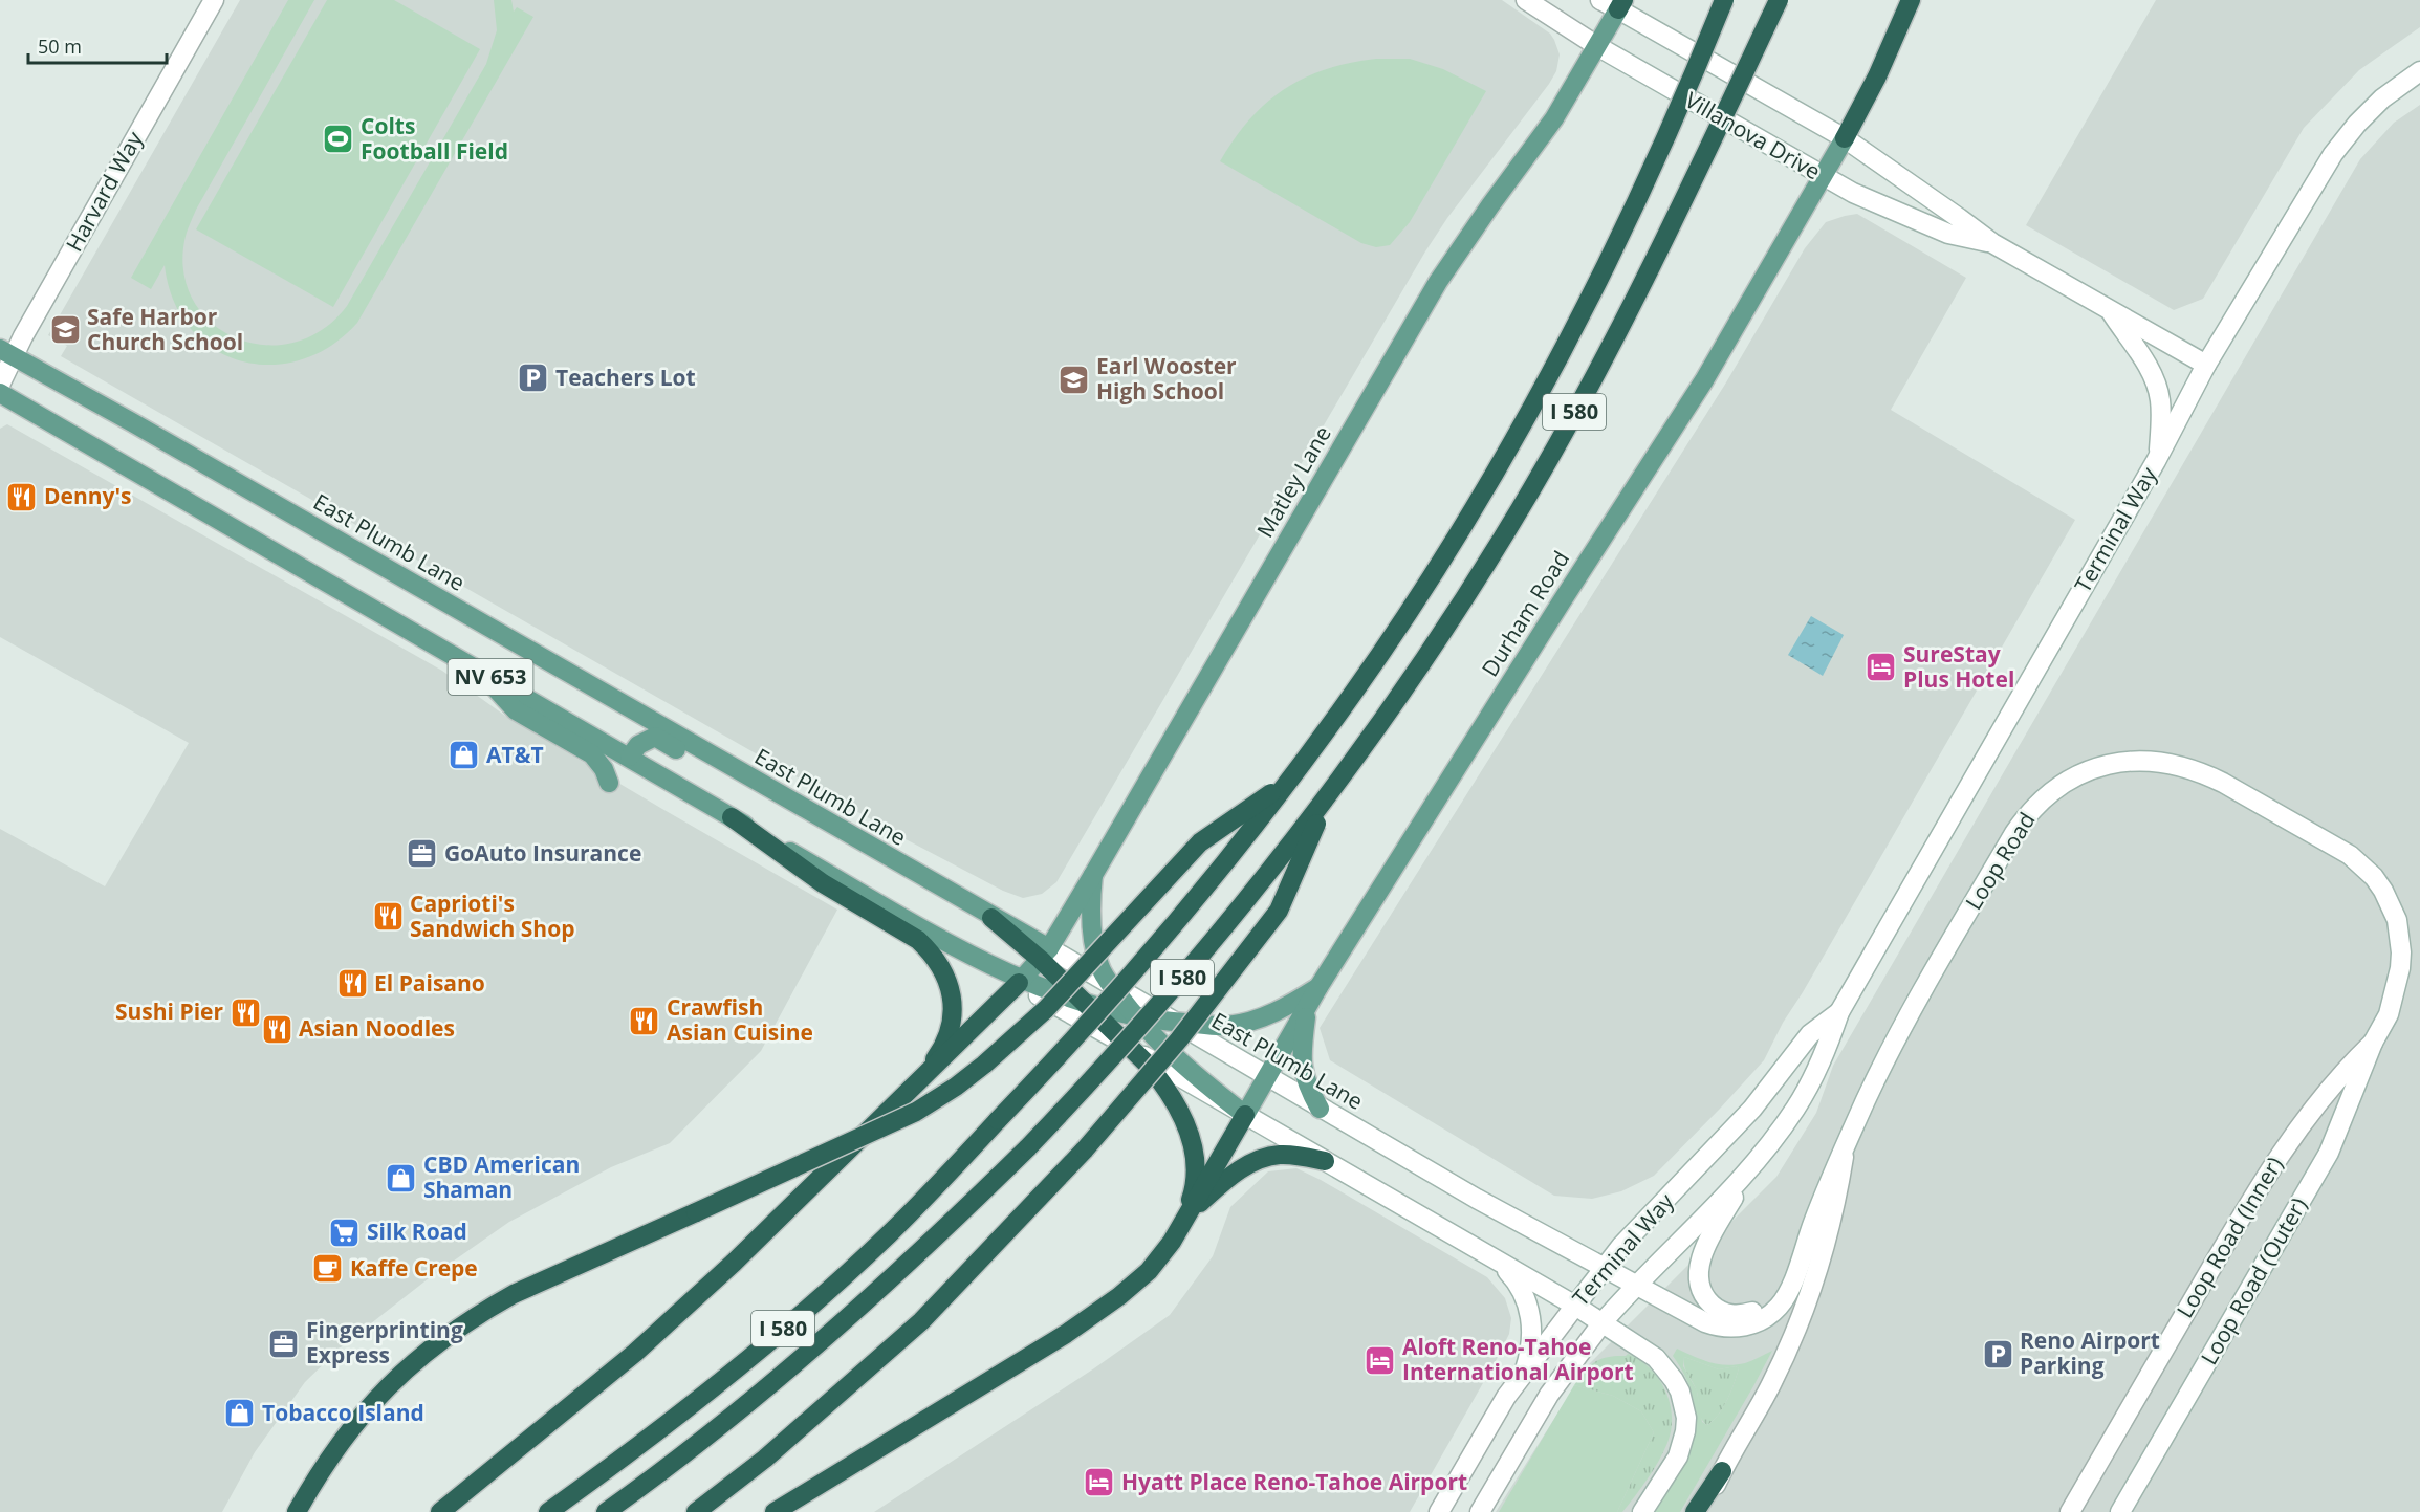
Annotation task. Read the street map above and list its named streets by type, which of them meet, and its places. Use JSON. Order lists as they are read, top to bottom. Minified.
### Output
{"streets":{"highway":["I 580"],"main road":["Villanova Drive","Harvard Way","Matley Lane","Terminal Way","East Plumb Lane","Durham Road","NV 653","Loop Road","Loop Road (Inner)","Loop Road (Outer)"]},"crossings":[["Villanova Drive","Matley Lane"],["Villanova Drive","Terminal Way"],["Villanova Drive","Durham Road"],["Harvard Way","East Plumb Lane"],["Matley Lane","East Plumb Lane"],["Matley Lane","NV 653"],["Terminal Way","East Plumb Lane"],["Terminal Way","NV 653"],["East Plumb Lane","Durham Road"],["Durham Road","NV 653"],["Loop Road","Loop Road (Inner)"],["Loop Road","Loop Road (Outer)"],["Loop Road (Inner)","Loop Road (Outer)"]],"places":{"sports":["Colts Football Field"],"school or university":["Safe Harbor Church School","Earl Wooster High School"],"parking":["Teachers Lot","Reno Airport Parking"],"restaurant":["Denny's","Caprioti's Sandwich Shop","El Paisano","Sushi Pier","Crawfish Asian Cuisine","Asian Noodles"],"hotel":["SureStay Plus Hotel","Aloft Reno-Tahoe International Airport","Hyatt Place Reno-Tahoe Airport"],"shop":["AT&T","CBD American Shaman","Tobacco Island"],"office":["GoAuto Insurance","Fingerprinting Express"],"supermarket":["Silk Road"],"cafe":["Kaffe Crepe"]},"scale_bar":"50 m"}
